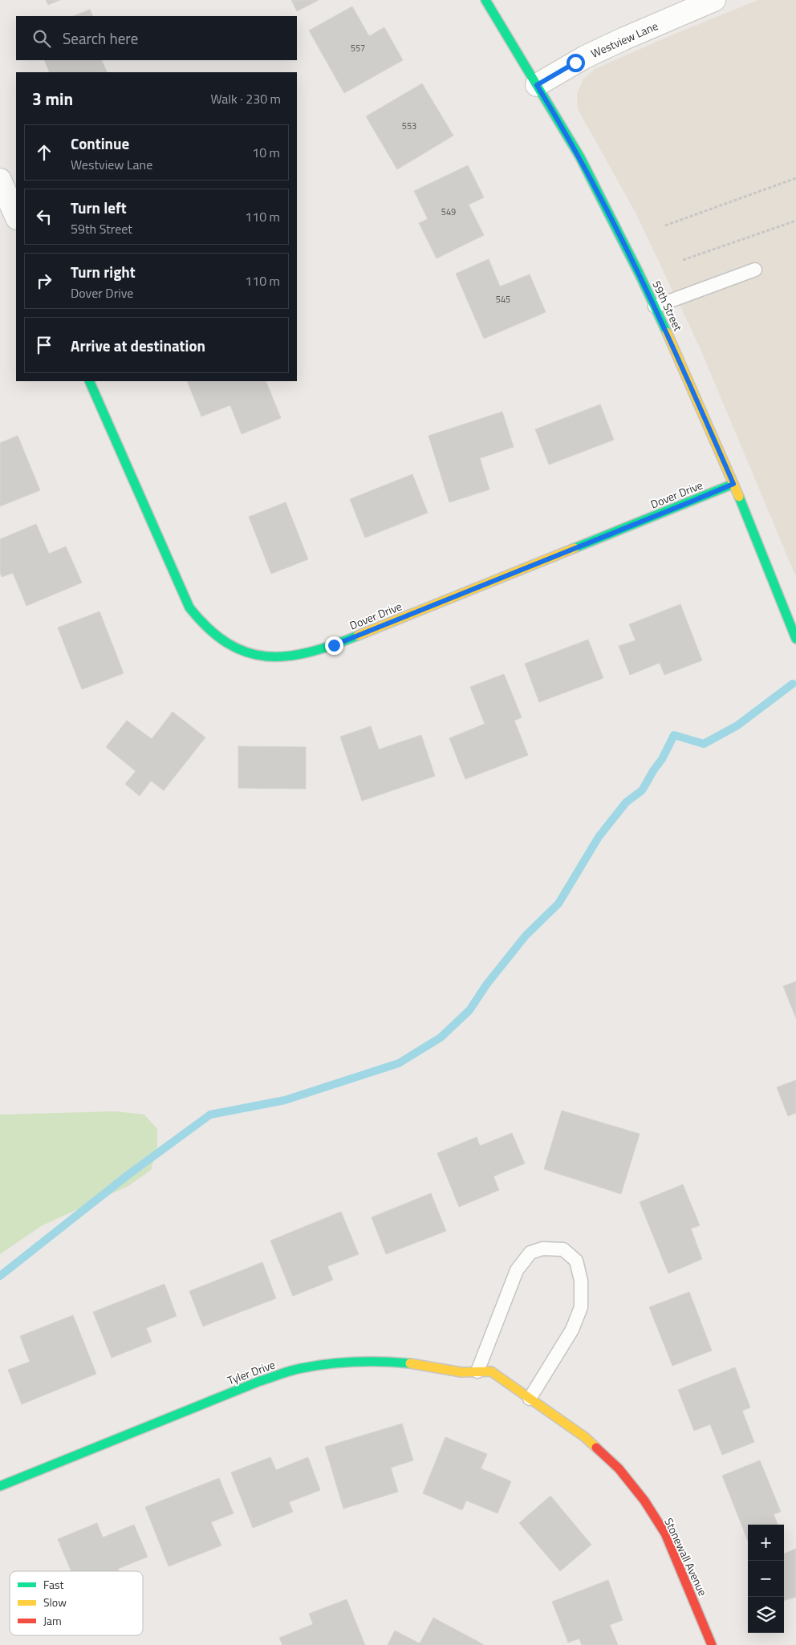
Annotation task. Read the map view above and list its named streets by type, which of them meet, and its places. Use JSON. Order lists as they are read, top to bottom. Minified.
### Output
{"streets":{"street":["Westview Lane","59th Street","Dover Drive","Tyler Drive","Stonewall Avenue"]},"crossings":[["Westview Lane","59th Street"],["59th Street","Dover Drive"],["Tyler Drive","Stonewall Avenue"]],"house_numbers":["557","553","549","545"],"legend":["Fast","Slow","Jam"],"page":{"search":"Search here","heading":["3 min","Walk · 230 m"],"list":[["Continue","Westview Lane","10 m"],["Turn left","59th Street","110 m"],["Turn right","Dover Drive","110 m"],"Arrive at destination"],"map_buttons":["+","−"]}}
